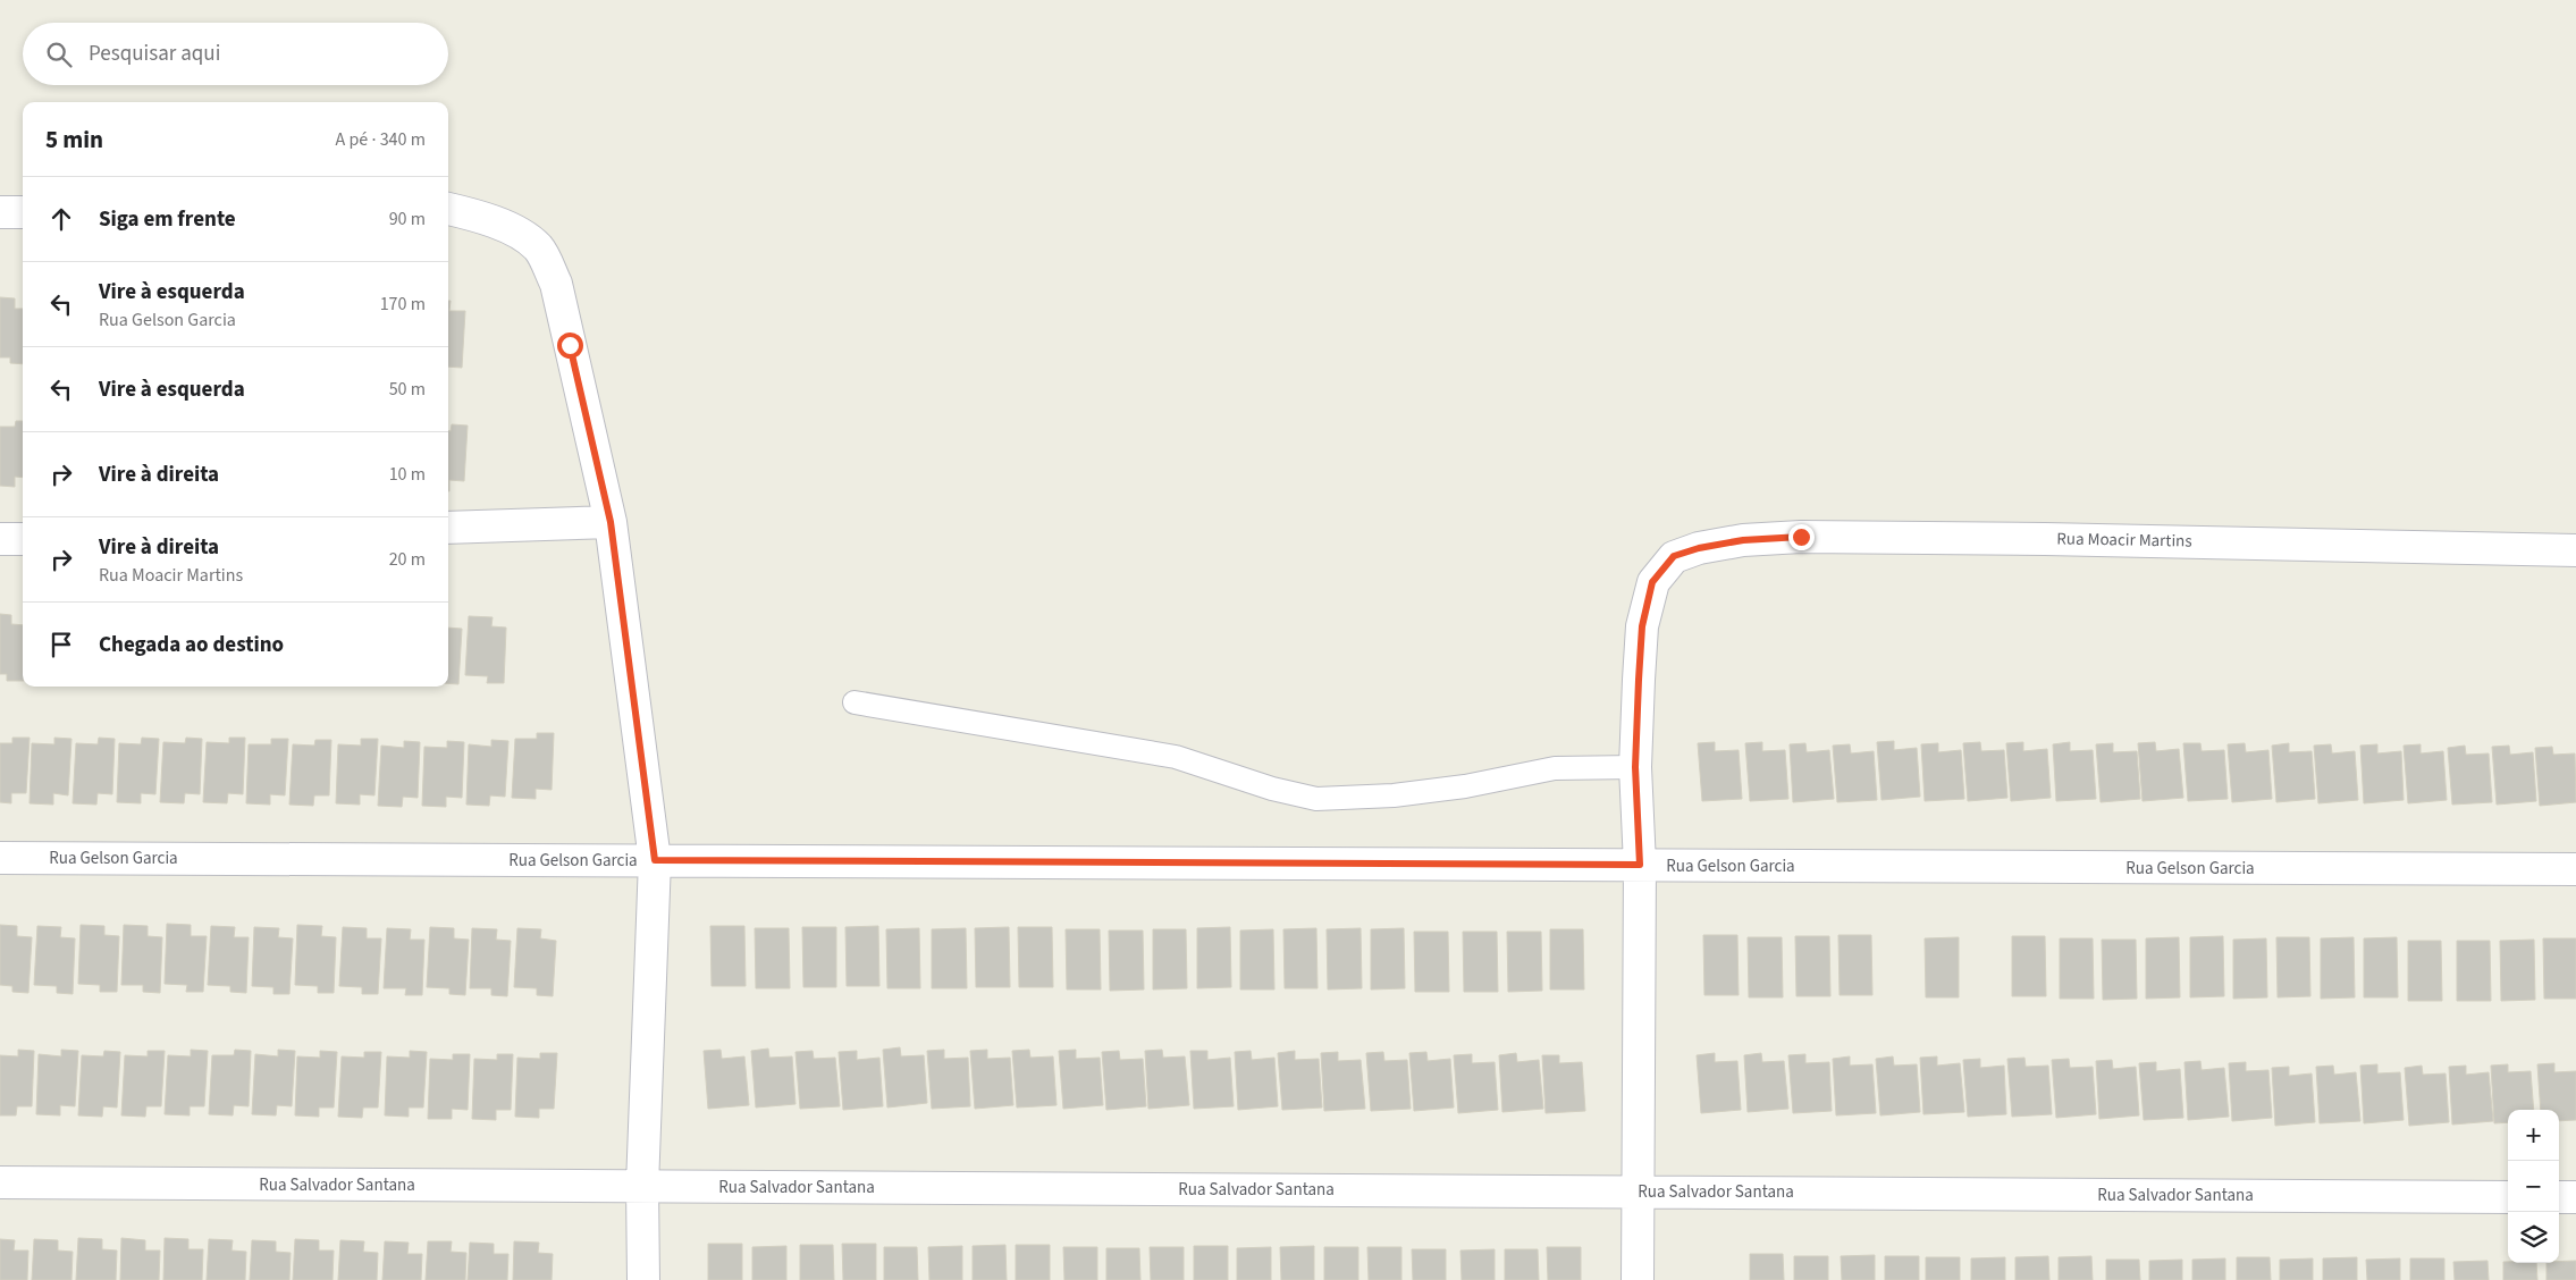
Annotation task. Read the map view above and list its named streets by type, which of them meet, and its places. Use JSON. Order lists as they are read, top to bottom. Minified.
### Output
{"streets":{"street":["Rua Moacir Martins","Rua Gelson Garcia","Rua Salvador Santana"]},"page":{"search":"Pesquisar aqui","heading":["5 min","A pé · 340 m"],"list":[["Siga em frente","90 m"],["Vire à esquerda","Rua Gelson Garcia","170 m"],["Vire à esquerda","50 m"],["Vire à direita","10 m"],["Vire à direita","Rua Moacir Martins","20 m"],"Chegada ao destino"],"map_buttons":["+","−"]}}
